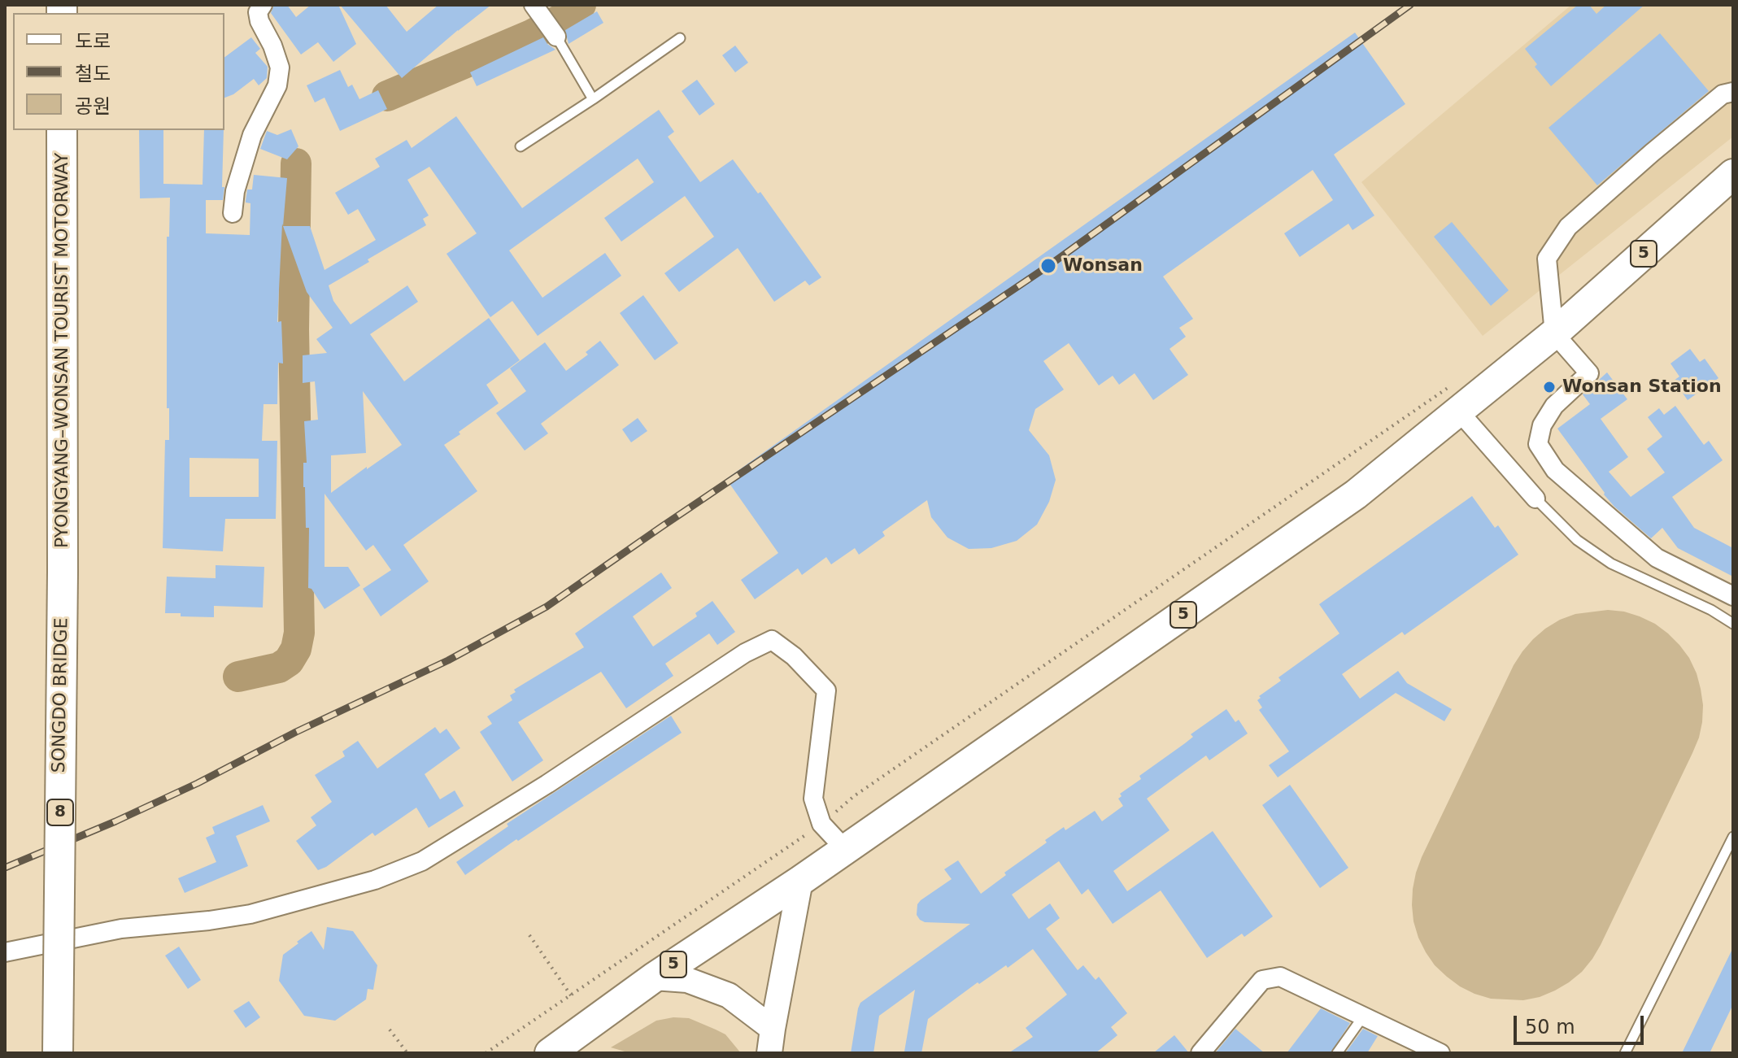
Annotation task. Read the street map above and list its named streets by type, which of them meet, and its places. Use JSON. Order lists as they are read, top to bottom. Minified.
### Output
{"streets":{"highway":["5","PYONGYANG–WONSAN TOURIST MOTORWAY","SONGDO BRIDGE","8"]},"crossings":[["PYONGYANG–WONSAN TOURIST MOTORWAY","SONGDO BRIDGE"]],"places":["Wonsan","Wonsan Station"],"legend":["도로","철도","공원"],"scale_bar":"50 m"}
